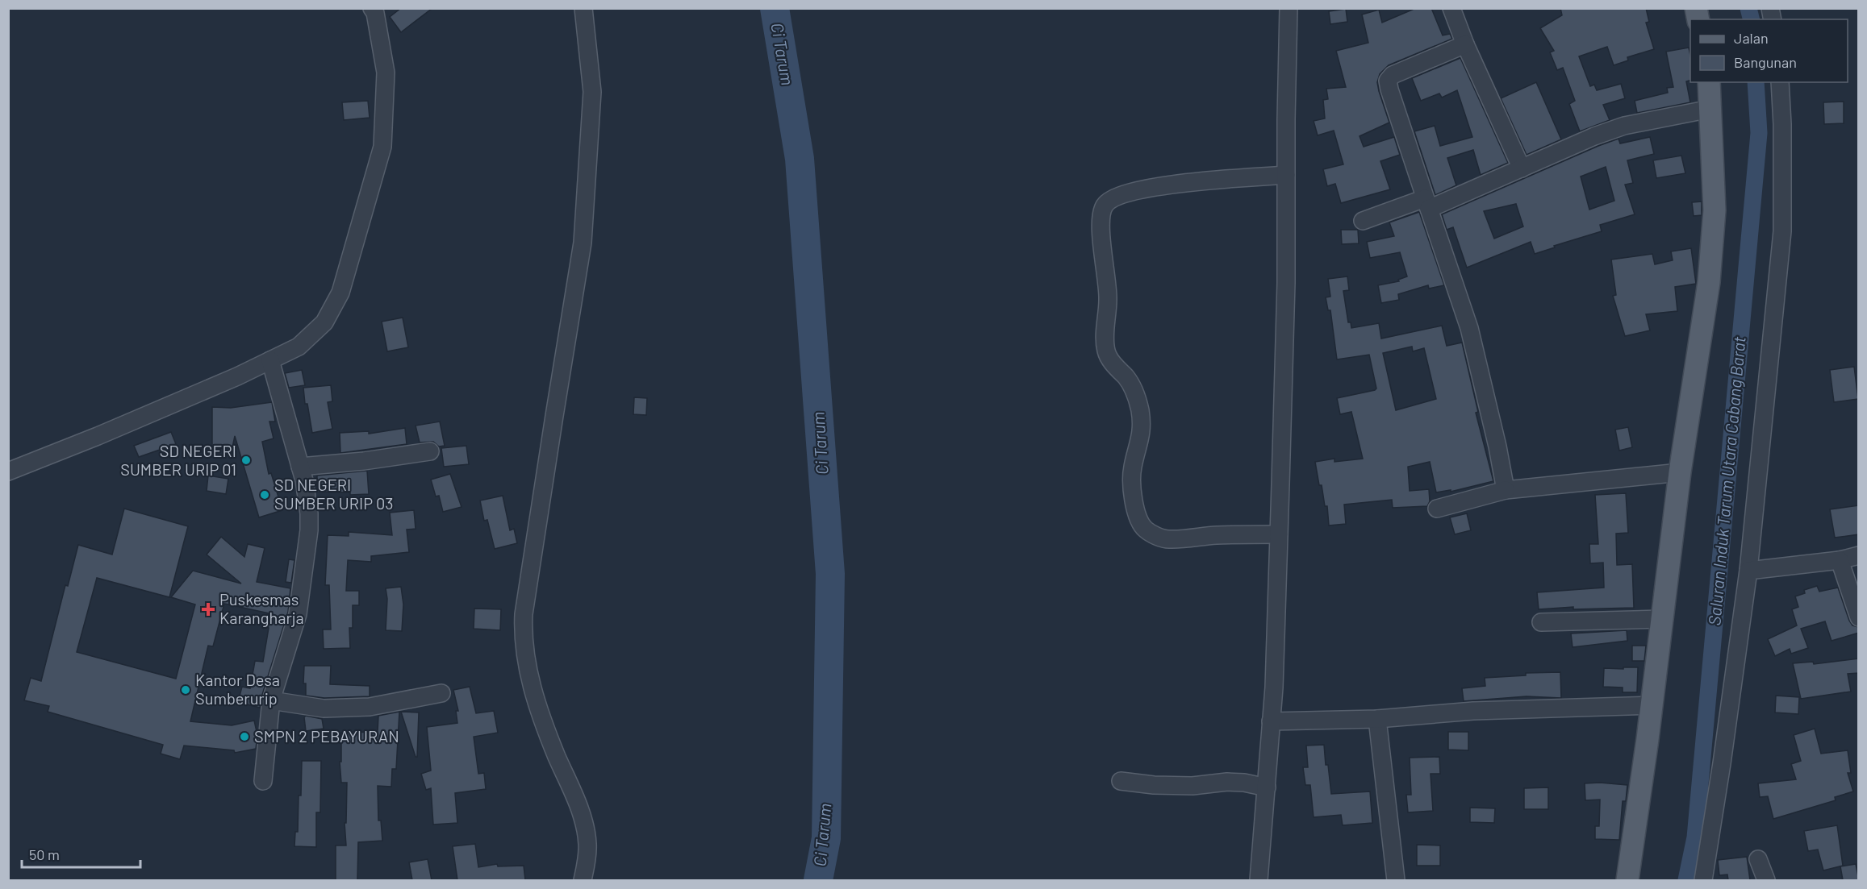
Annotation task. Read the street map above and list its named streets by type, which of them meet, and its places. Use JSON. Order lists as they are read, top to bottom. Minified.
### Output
{"water":["Ci Tarum","Saluran Induk Tarum Utara Cabang Barat"],"places":{"other":["SD NEGERI SUMBER URIP 01","SD NEGERI SUMBER URIP 03","Kantor Desa Sumberurip","SMPN 2 PEBAYURAN"],"health":["Puskesmas Karangharja"]},"legend":["Jalan","Bangunan"],"scale_bar":"50 m"}
